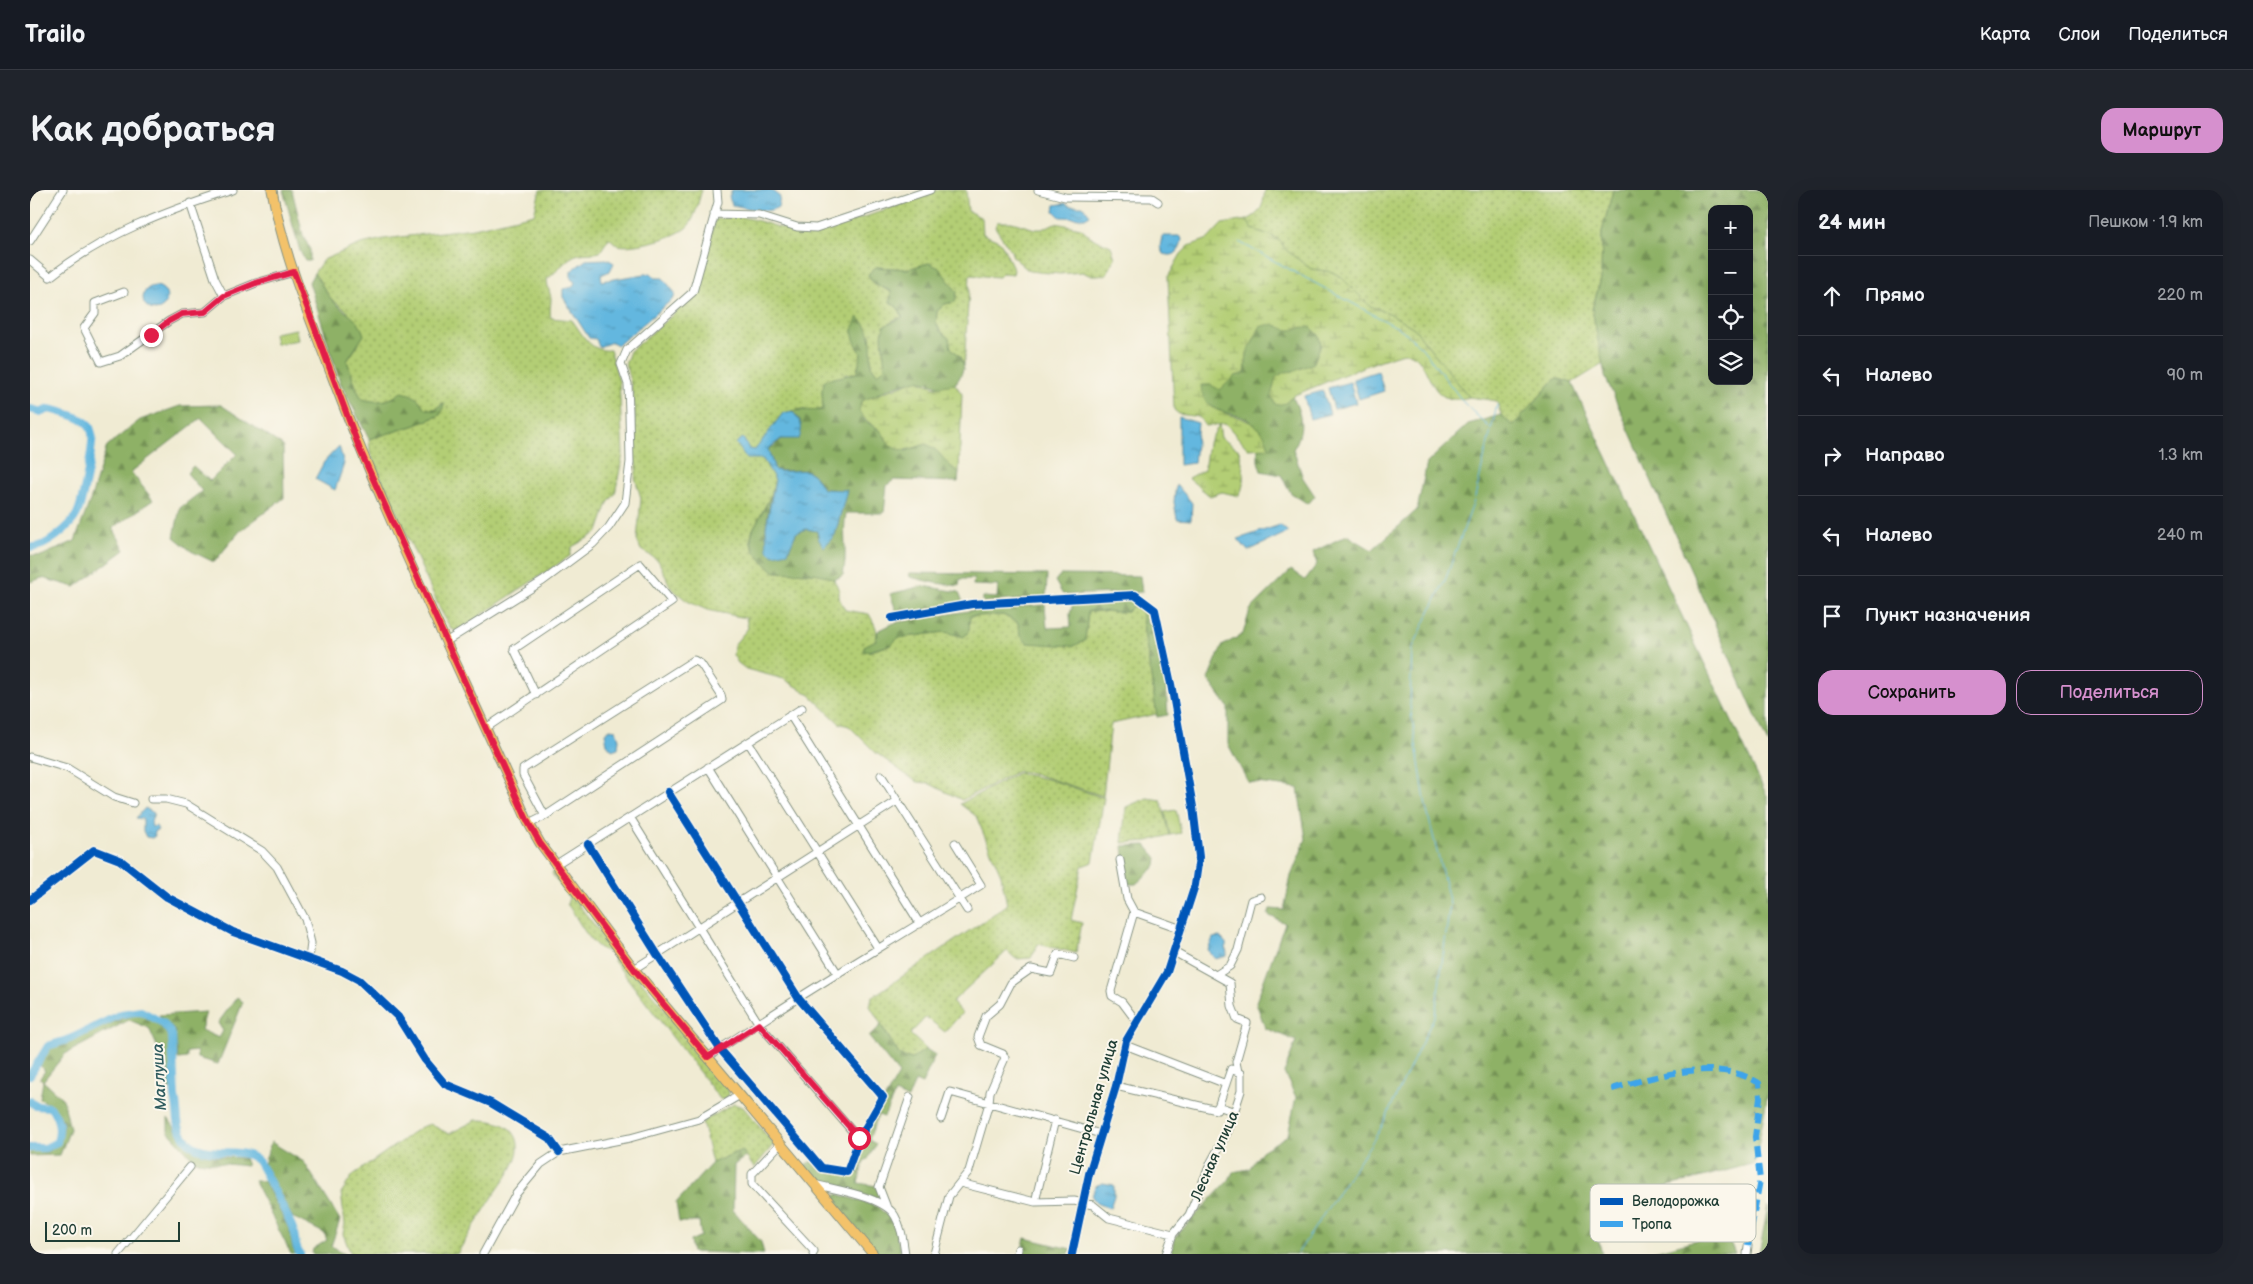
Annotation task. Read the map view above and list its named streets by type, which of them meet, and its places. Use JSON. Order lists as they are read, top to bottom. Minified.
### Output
{"streets":{"street":["Центральная улица","Лесная улица"]},"water":["Маглуша"],"legend":["Велодорожка","Тропа"],"scale_bar":"200 m","page":{"header":"Trailo","nav":["Карта","Слои","Поделиться"],"buttons":["Маршрут",["Сохранить","Поделиться"]],"title":"Как добраться","heading":["24 мин","Пешком · 1.9 km"],"map_buttons":["+","−"],"list":[["Прямо","220 m"],["Налево","90 m"],["Направо","1.3 km"],["Налево","240 m"],"Пункт назначения"],"scale":"200 m"}}
